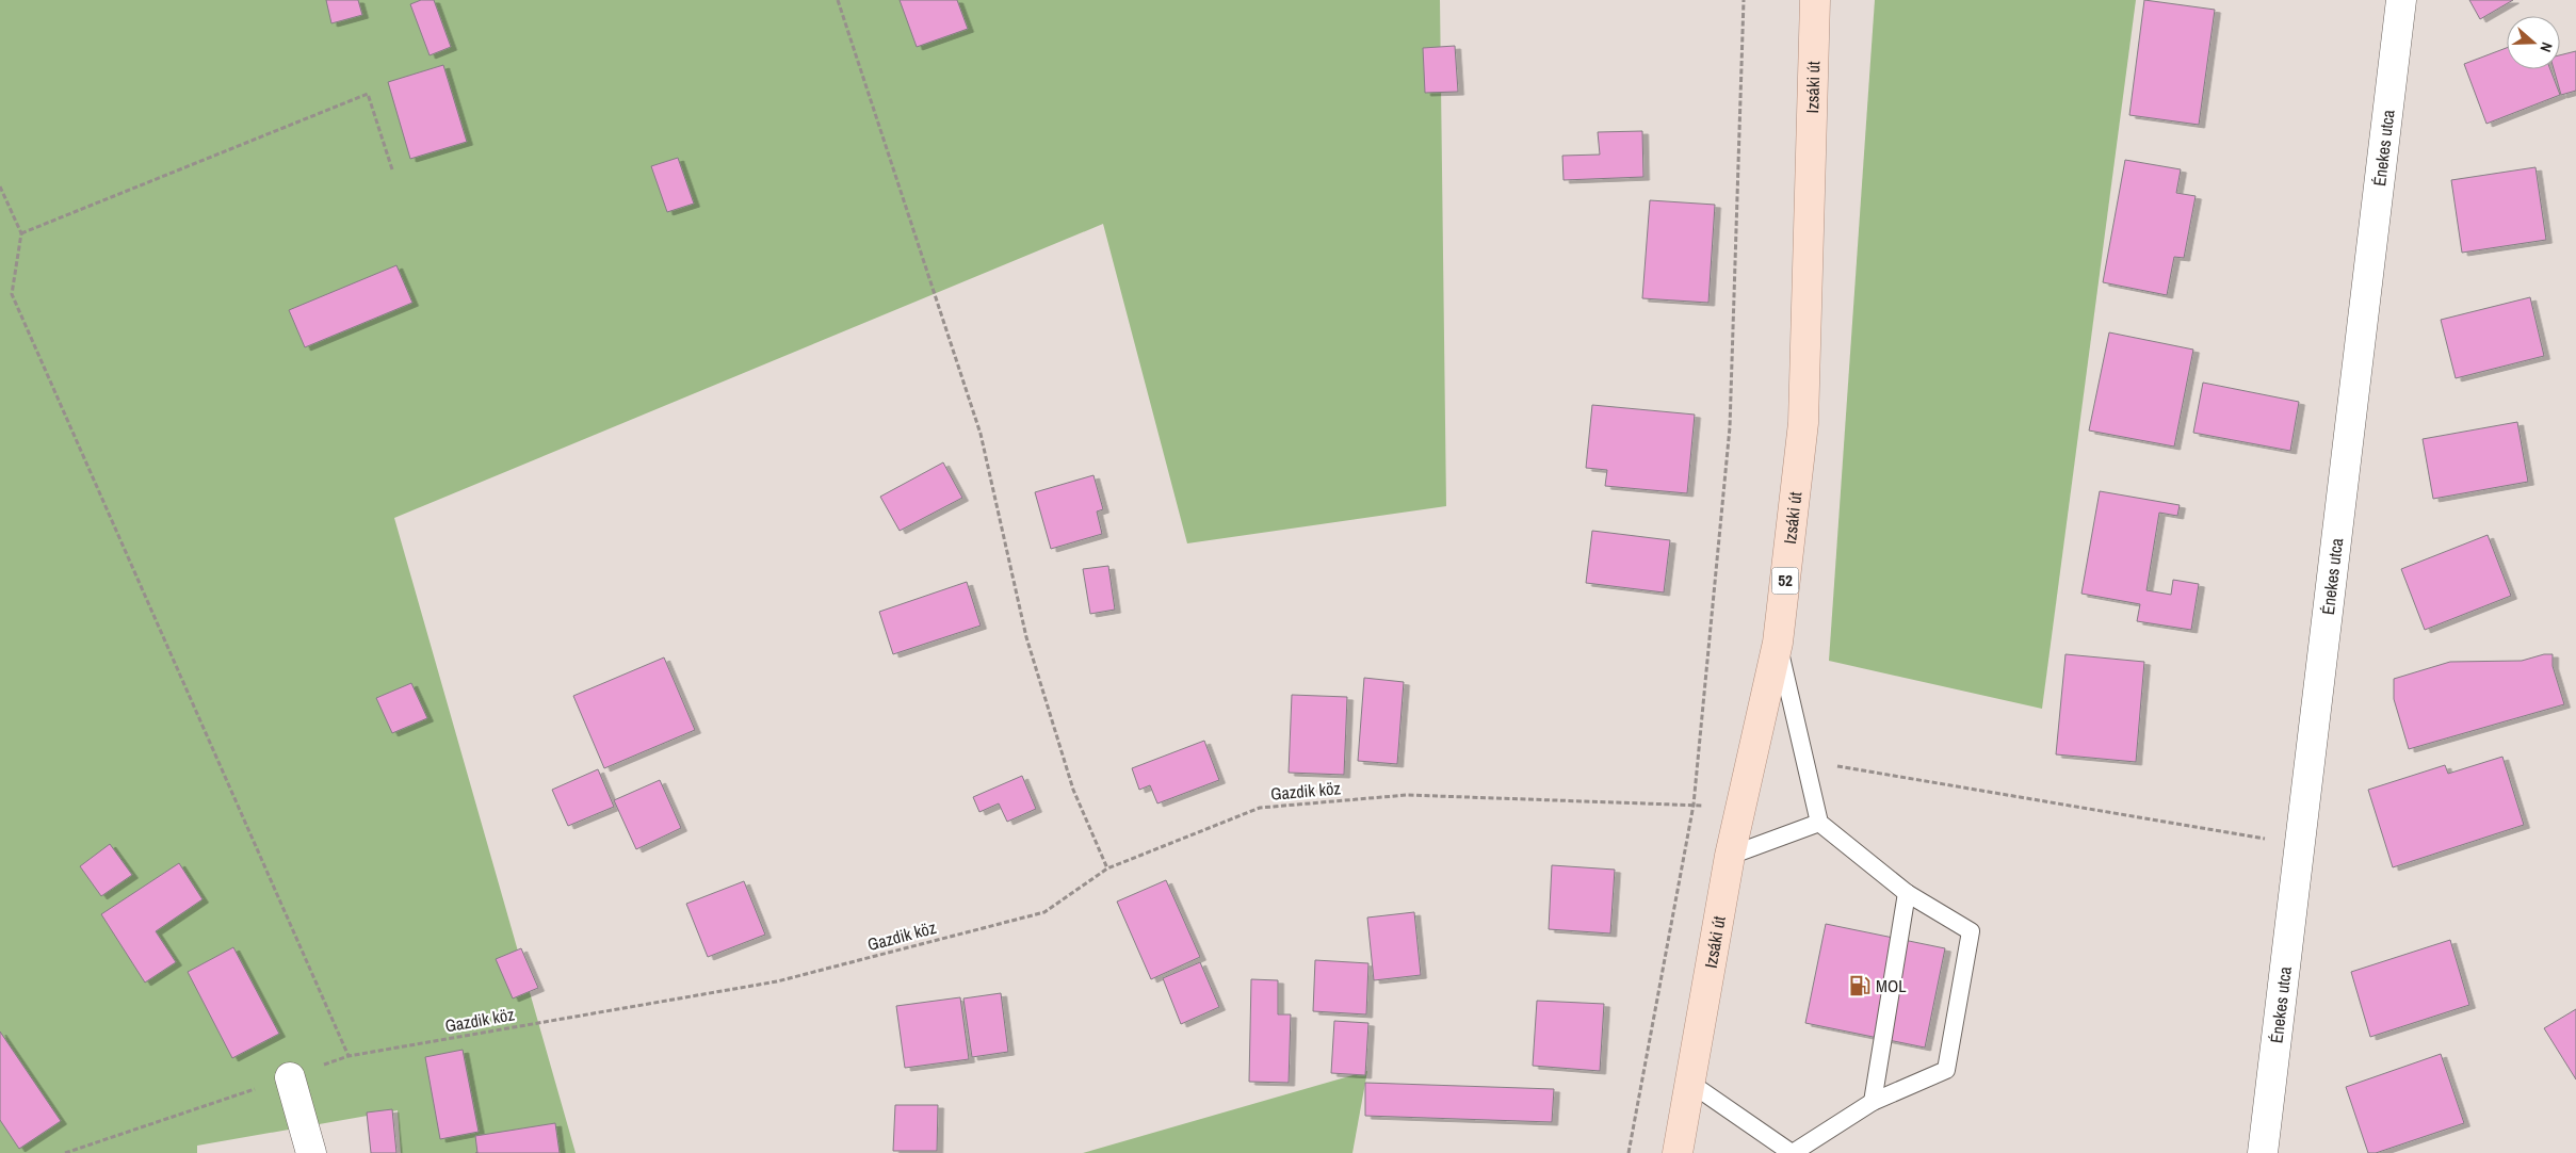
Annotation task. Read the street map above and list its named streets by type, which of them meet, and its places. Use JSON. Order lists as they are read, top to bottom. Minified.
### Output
{"streets":{"main road":["Izsáki út","52"],"street":["Énekes utca"],"path":["Gazdik köz"]},"crossings":[["Izsáki út","Gazdik köz"]],"places":{"fuel station":["MOL"]},"north":"right"}
